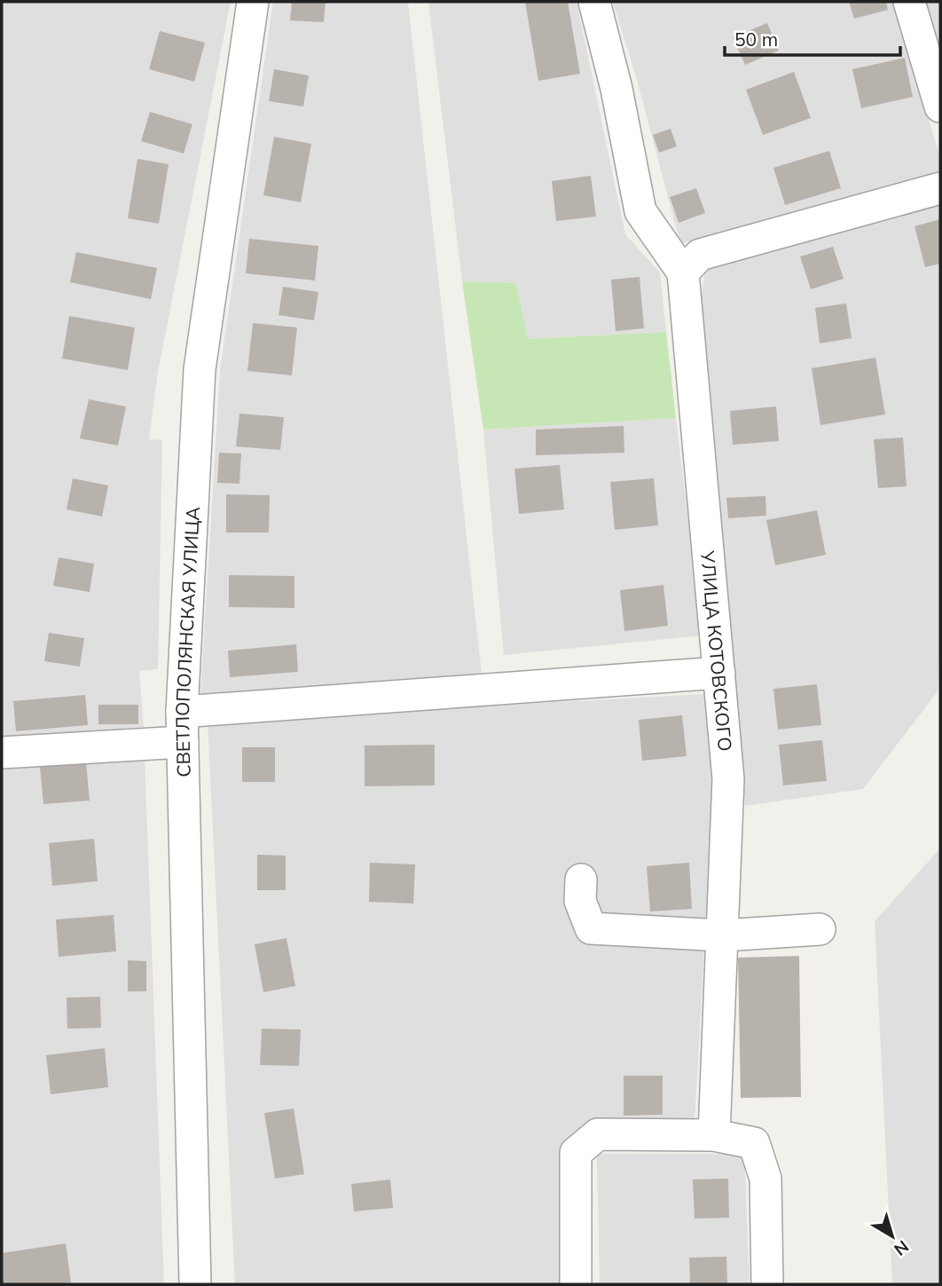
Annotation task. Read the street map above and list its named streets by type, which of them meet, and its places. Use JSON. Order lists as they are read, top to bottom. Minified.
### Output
{"streets":{"street":["СВЕТЛОПОЛЯНСКАЯ УЛИЦА","УЛИЦА КОТОВСКОГО"]},"scale_bar":"50 m","north":"bottom right"}
